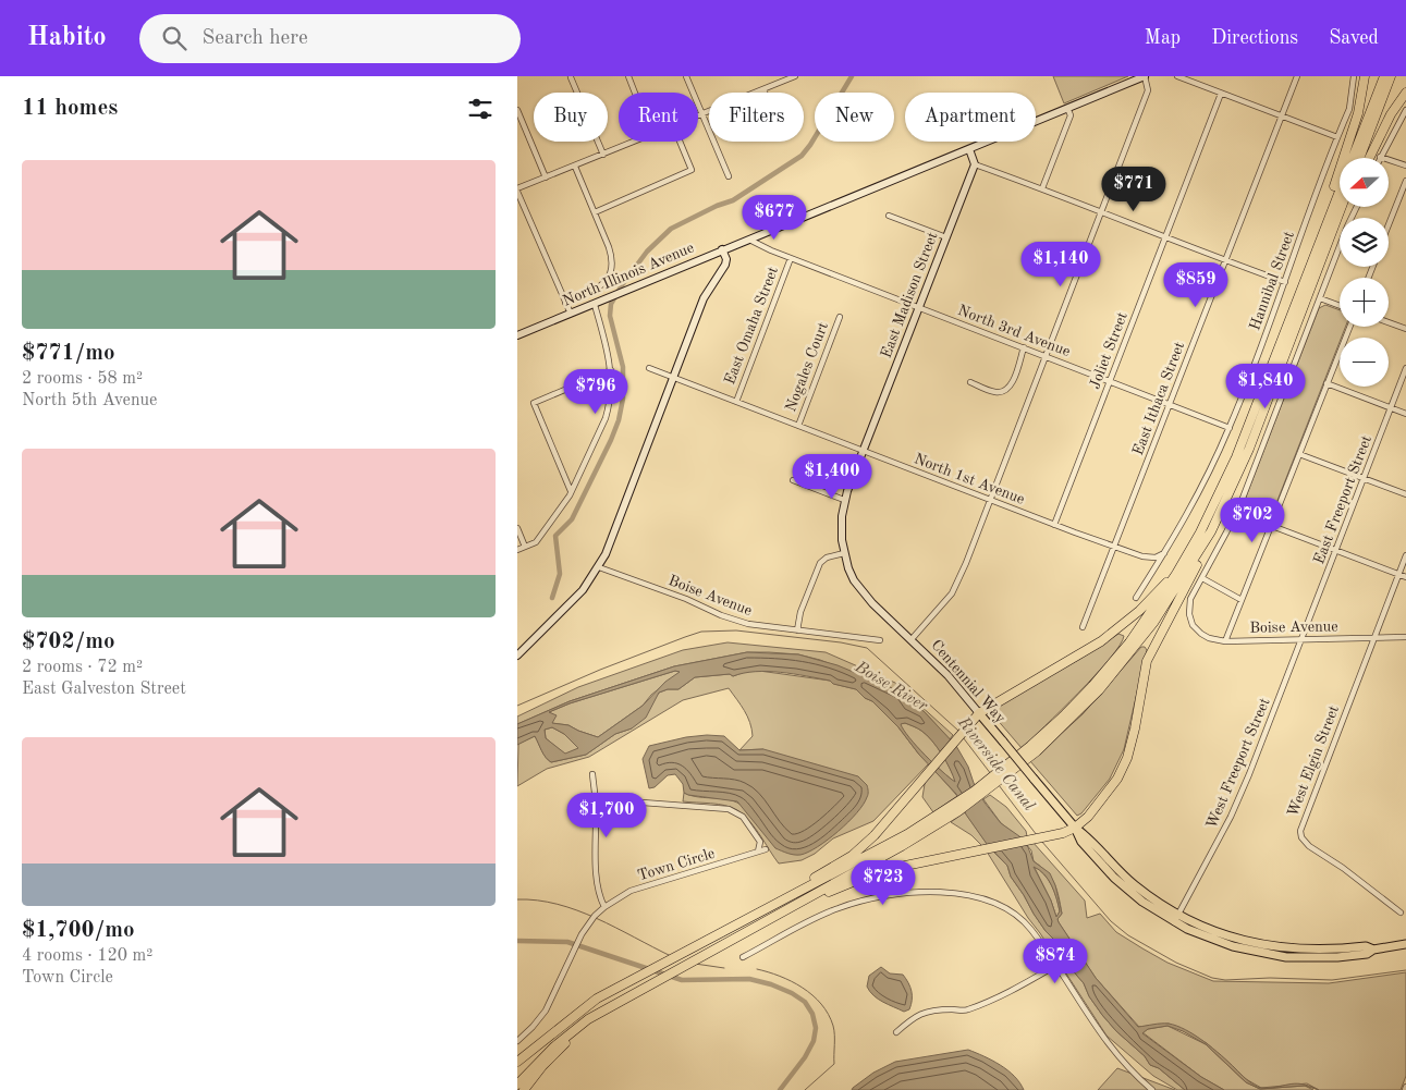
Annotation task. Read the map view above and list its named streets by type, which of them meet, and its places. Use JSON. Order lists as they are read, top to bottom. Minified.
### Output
{"streets":{"main road":["Centennial Way"],"street":["North Illinois Avenue","Hannibal Street","East Madison Street","East Omaha Street","North 3rd Avenue","Joliet Street","Nogales Court","East Ithaca Street","North 1st Avenue","East Freeport Street","Boise Avenue","West Elgin Street","West Freeport Street","Town Circle"]},"crossings":[["Hannibal Street","North 3rd Avenue"],["Hannibal Street","North 1st Avenue"],["East Madison Street","North 3rd Avenue"],["East Madison Street","North 1st Avenue"],["East Madison Street","Centennial Way"],["East Omaha Street","North 3rd Avenue"],["East Omaha Street","North 1st Avenue"],["North 3rd Avenue","Joliet Street"],["North 3rd Avenue","East Ithaca Street"],["Joliet Street","North 1st Avenue"],["Nogales Court","North 1st Avenue"],["East Ithaca Street","North 1st Avenue"],["East Freeport Street","Boise Avenue"],["East Freeport Street","West Freeport Street"],["Boise Avenue","West Elgin Street"],["Boise Avenue","West Freeport Street"],["Centennial Way","West Freeport Street"]],"water":["Boise River","Riverside Canal"],"north":"left","page":{"header":"Habito","search":"Search here","nav":["Map","Directions","Saved"],"heading":"11 homes","chip":["Buy","Rent","Filters","New","Apartment"],"list":[{"name":"$771/mo","note":"2 rooms · 58 m² · North 5th Avenue"},{"name":"$702/mo","note":"2 rooms · 72 m² · East Galveston Street"},{"name":"$1,700/mo","note":"4 rooms · 120 m² · Town Circle"}],"map_buttons":["+","−"],"price":["$771","$677","$1,140","$859","$1,840","$796","$1,400","$702","$1,700","$723","$874"]}}
